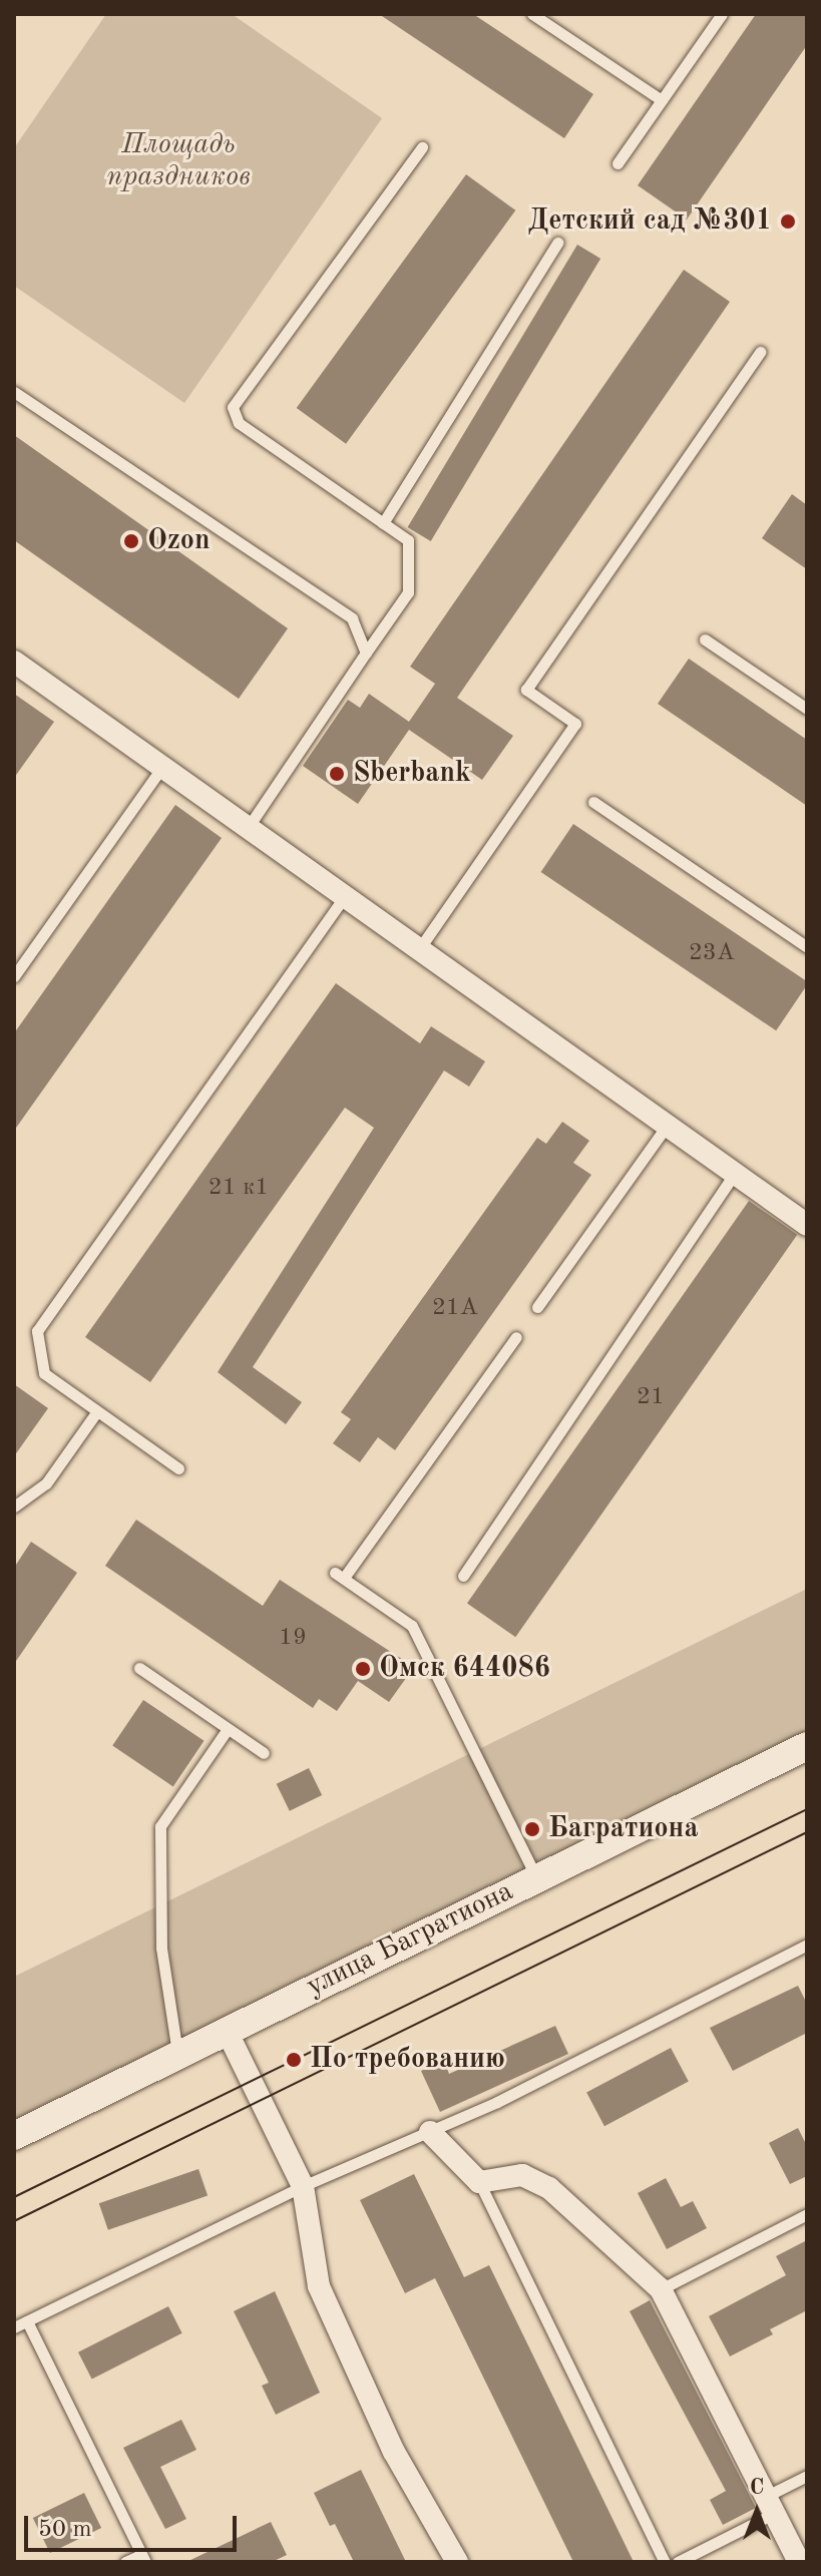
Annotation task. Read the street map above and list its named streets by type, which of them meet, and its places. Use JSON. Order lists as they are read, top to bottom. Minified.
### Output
{"streets":{"street":["улица Багратиона"]},"parks":["Площадь праздников"],"places":["Детский сад №301","Ozon","Sberbank","Омск 644086","Багратиона","По требованию"],"house_numbers":["23А","21 к1","21А","21","19"],"scale_bar":"50 m","north":"top"}
